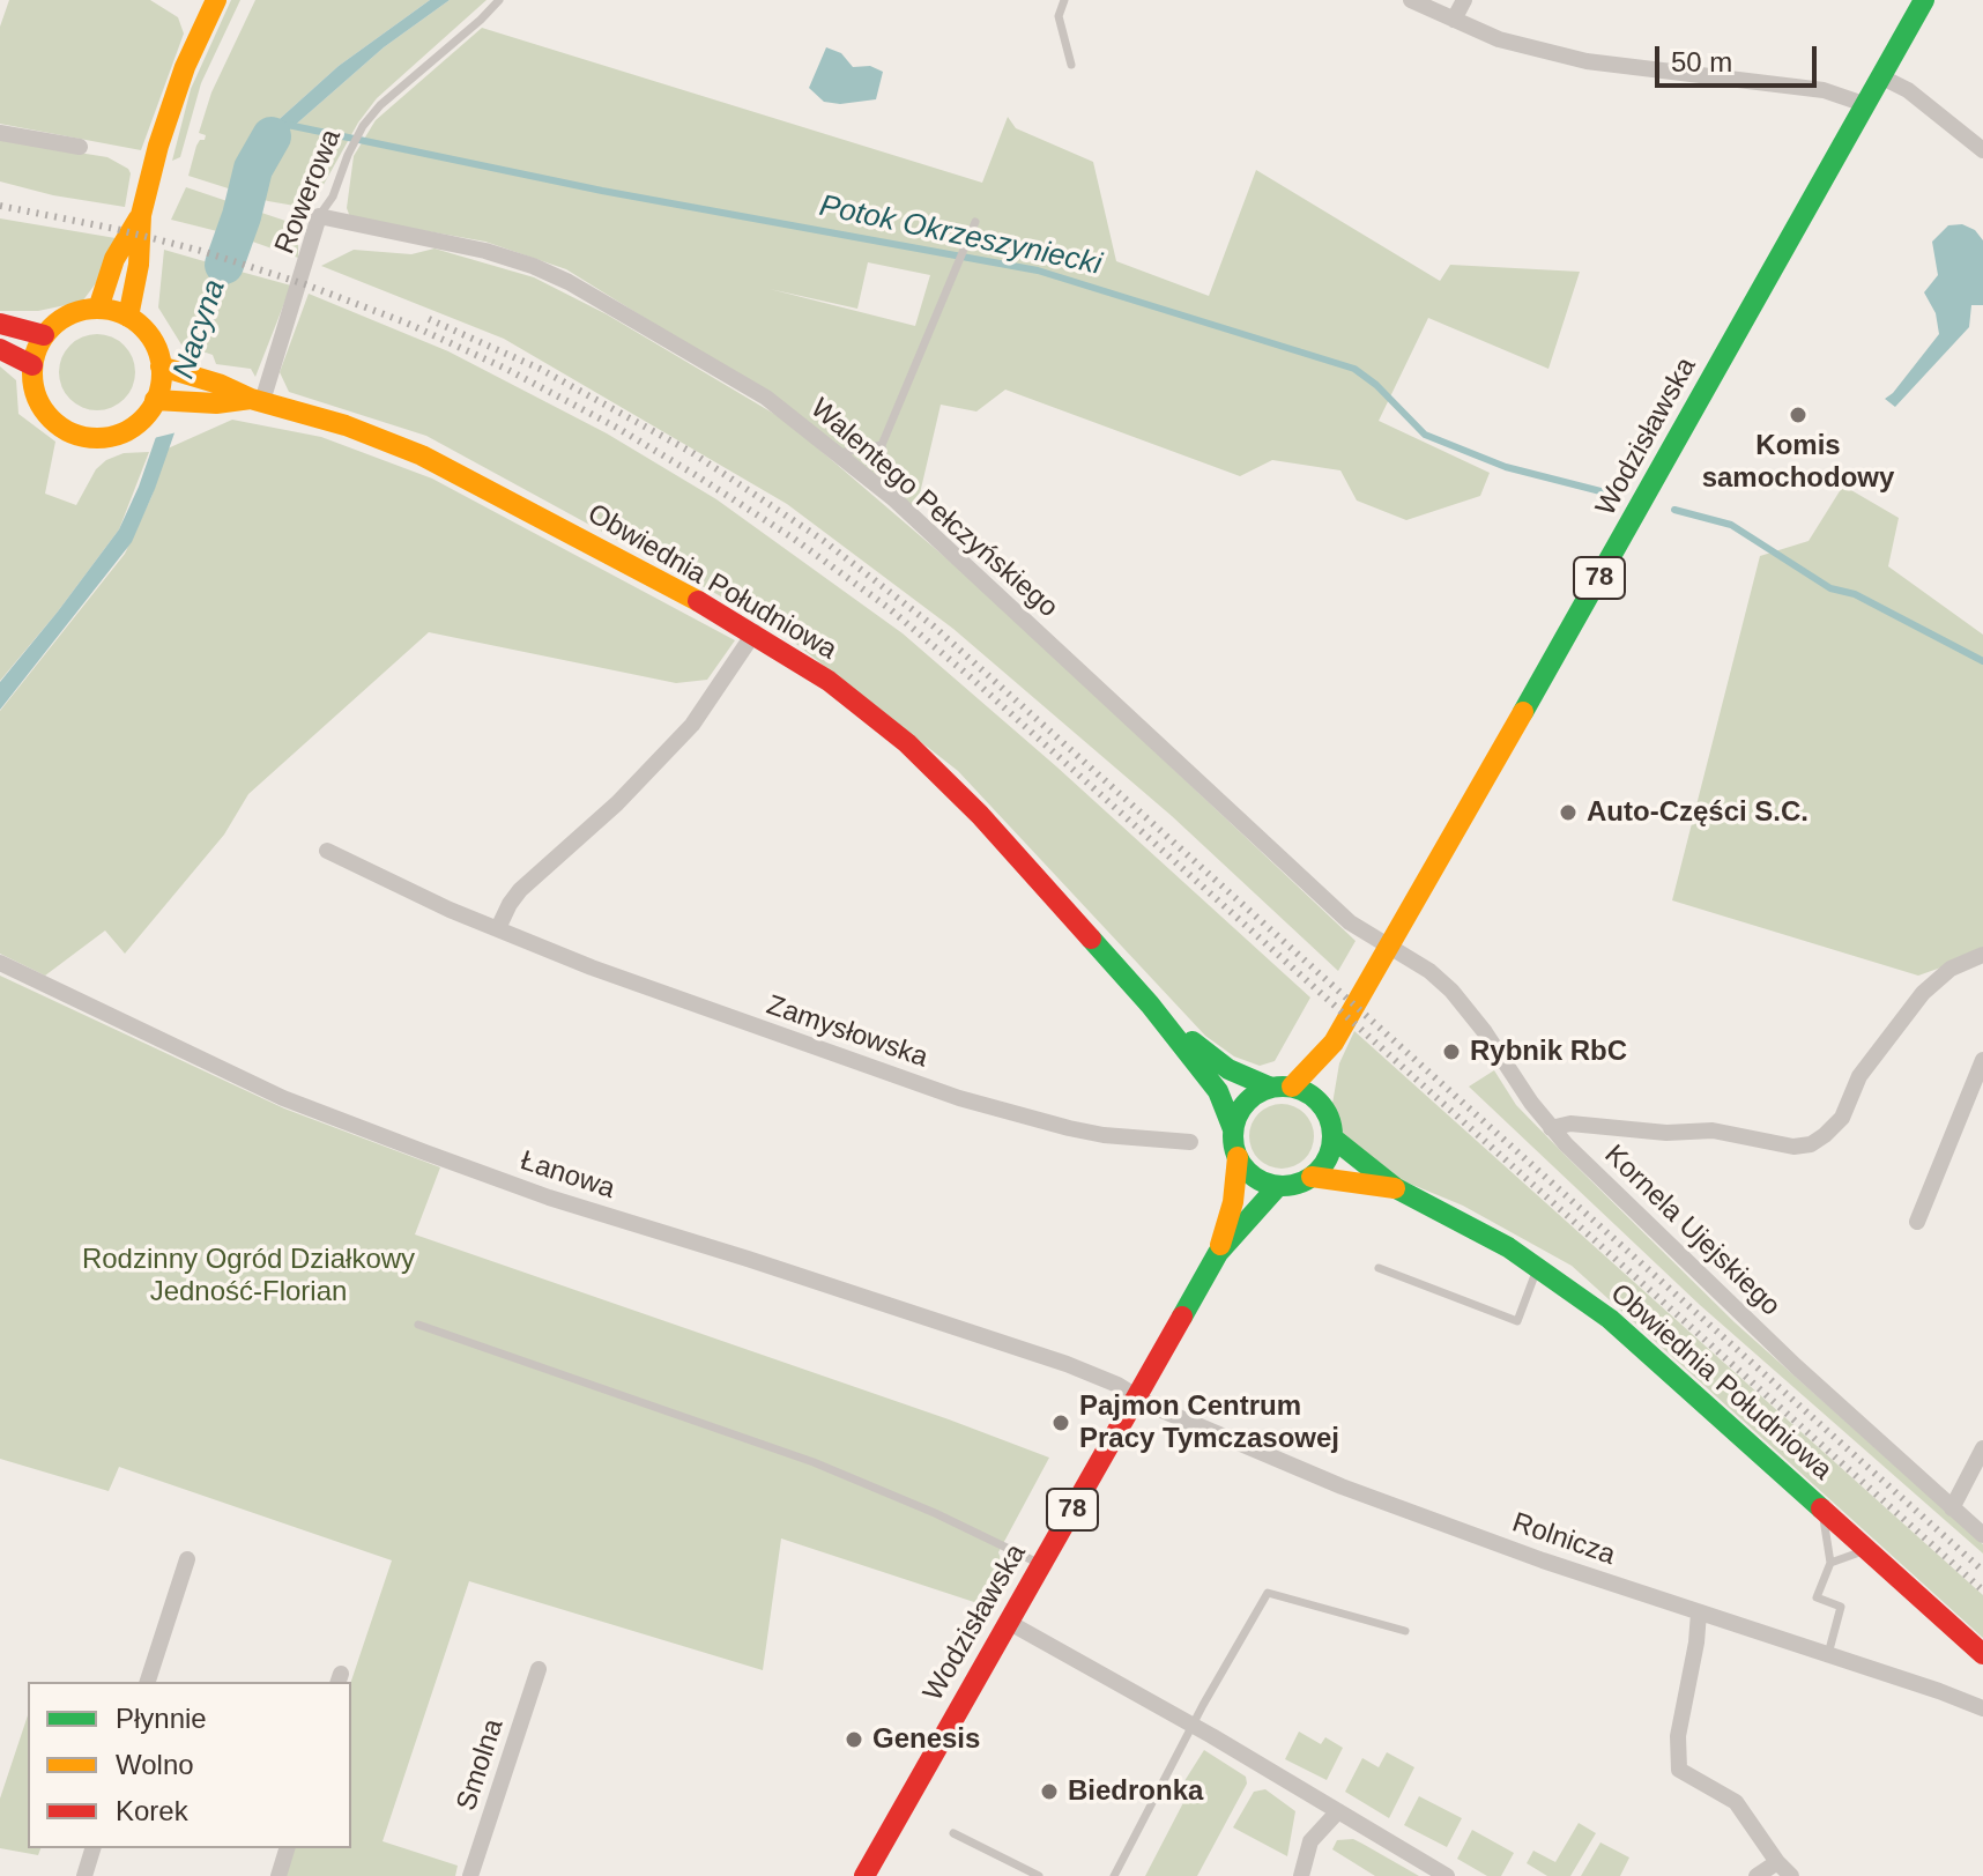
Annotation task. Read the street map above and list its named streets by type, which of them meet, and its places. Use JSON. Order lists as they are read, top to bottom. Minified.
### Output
{"streets":{"main road":["Wodzisławska","78","Obwiednia Południowa"],"street":["Rowerowa","Walentego Pełczyńskiego","Zamysłowska","Łanowa","Kornela Ujejskiego","Rolnicza","Smolna"]},"crossings":[["Rowerowa","Walentego Pełczyńskiego"],["Rowerowa","Obwiednia Południowa"],["Wodzisławska","Walentego Pełczyńskiego"],["Wodzisławska","78"],["Wodzisławska","Obwiednia Południowa"],["Wodzisławska","Łanowa"],["Wodzisławska","Kornela Ujejskiego"],["Wodzisławska","Rolnicza"],["Walentego Pełczyńskiego","Kornela Ujejskiego"],["78","Obwiednia Południowa"],["Łanowa","Rolnicza"]],"water":["Potok Okrzeszyniecki","Nacyna"],"parks":["Rodzinny Ogród Działkowy Jedność-Florian"],"places":["Komis samochodowy","Auto-Części S.C.","Rybnik RbC","Pajmon Centrum Pracy Tymczasowej","Genesis","Biedronka"],"legend":["Płynnie","Wolno","Korek"],"scale_bar":"50 m"}
